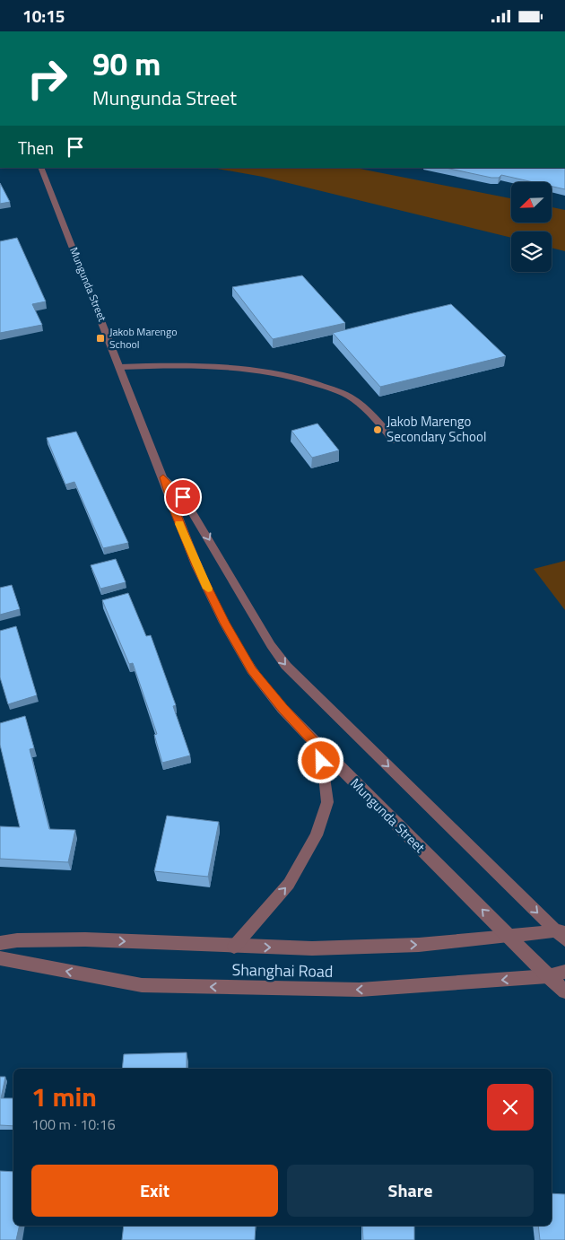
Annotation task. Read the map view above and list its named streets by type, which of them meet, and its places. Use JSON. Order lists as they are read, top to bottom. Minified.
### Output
{"streets":{"street":["Mungunda Street","Shanghai Road"]},"crossings":[["Mungunda Street","Shanghai Road"]],"places":{"transit":["Jakob Marengo School"],"other":["Jakob Marengo Secondary School"]},"north":"bottom left","page":{"status":"10:15","turn":["90 m","Mungunda Street"],"then":"Then","heading":["1 min","100 m · 10:16"],"buttons":["Exit","Share"]}}
